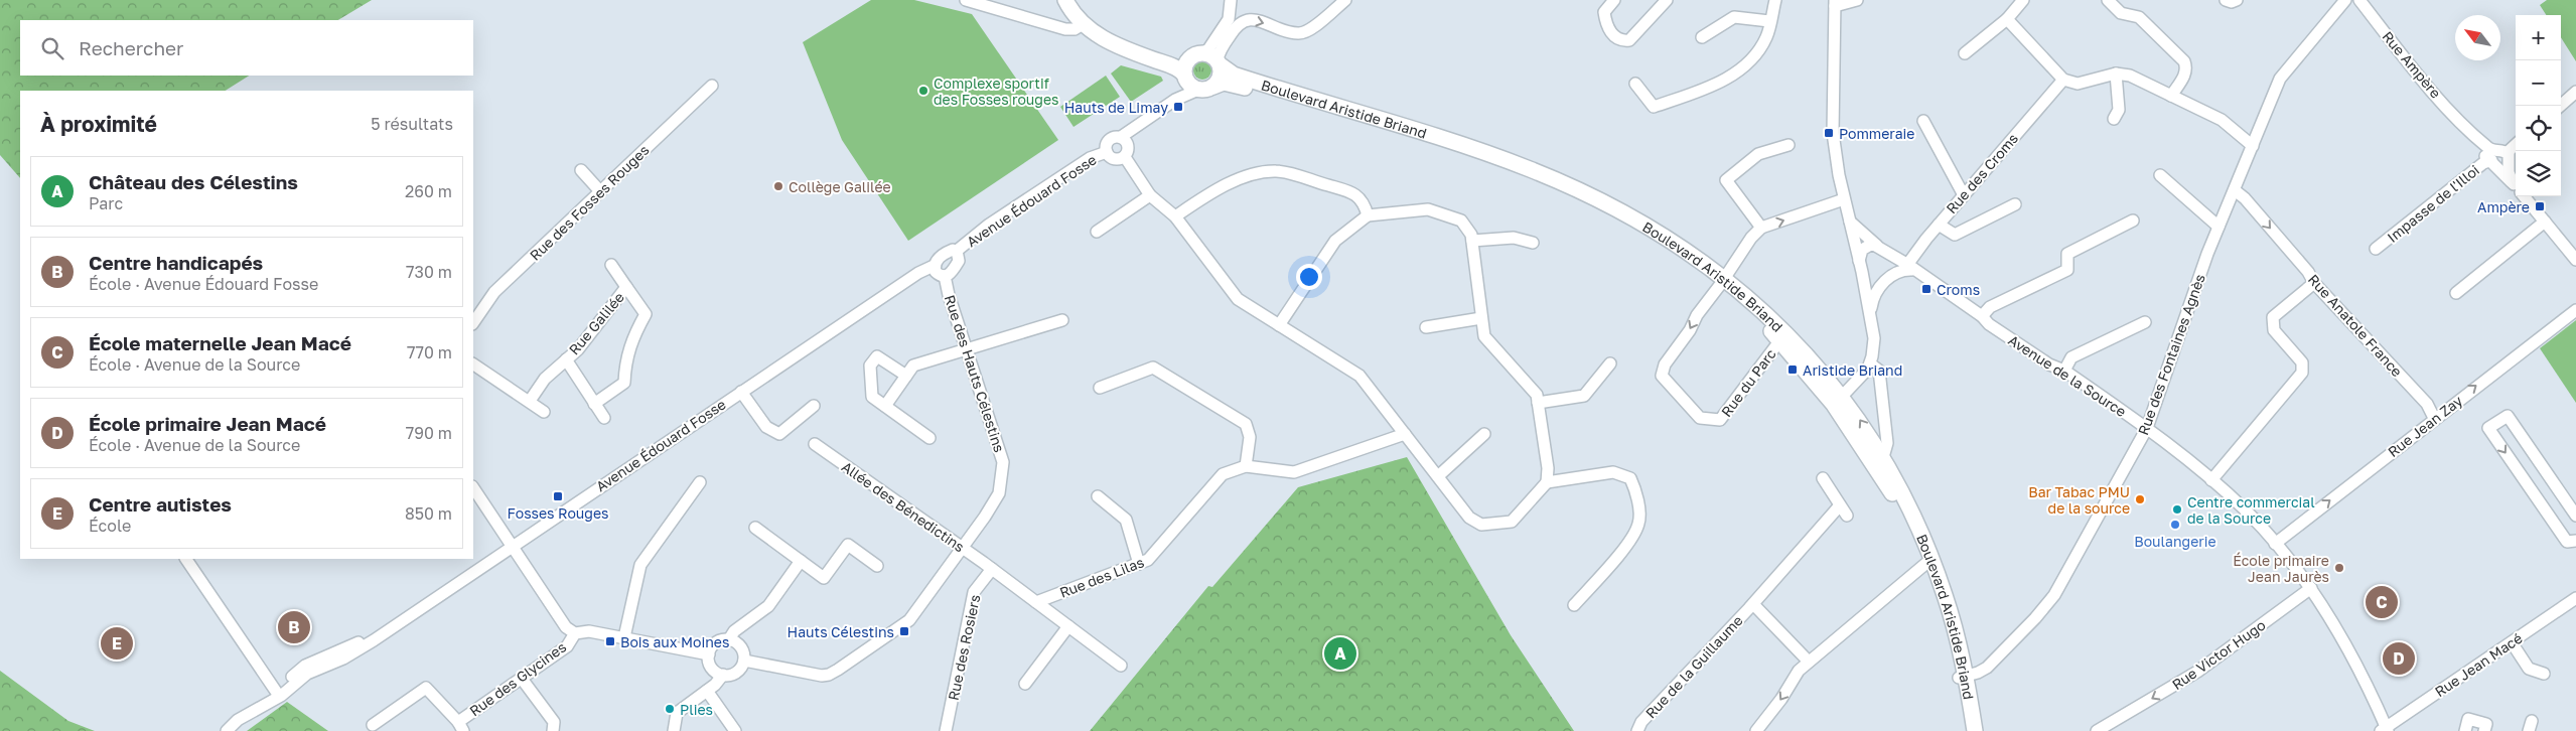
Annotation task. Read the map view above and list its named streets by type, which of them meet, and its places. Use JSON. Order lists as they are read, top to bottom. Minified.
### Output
{"streets":{"main road":["Boulevard Aristide Briand"],"street":["Rue Ampère","Rue des Croms","Avenue Édouard Fosse","Rue des Fosses Rouges","Impasse de l'Illoi","Rue Galilée","Rue Anatole France","Rue des Fontaines Agnès","Rue des Hauts Célestins","Avenue de la Source","Rue du Parc","Rue Jean Zay","Allée des Bénedictins","Rue des Lilas","Rue des Rosiers","Rue Victor Hugo","Rue Jean Macé","Rue de la Guillaume","Rue des Glycines"]},"crossings":[["Rue Ampère","Impasse de l'Illoi"],["Boulevard Aristide Briand","Rue des Fontaines Agnès"],["Boulevard Aristide Briand","Rue du Parc"],["Rue des Croms","Avenue de la Source"],["Avenue Édouard Fosse","Rue des Hauts Célestins"],["Rue Anatole France","Rue des Fontaines Agnès"],["Rue Anatole France","Rue Jean Zay"],["Rue des Fontaines Agnès","Avenue de la Source"],["Rue des Hauts Célestins","Allée des Bénedictins"],["Avenue de la Source","Rue Jean Zay"],["Avenue de la Source","Rue Victor Hugo"],["Avenue de la Source","Rue Jean Macé"],["Allée des Bénedictins","Rue des Rosiers"]],"one_way":["Rue Anatole France","Rue Jean Zay","Rue Victor Hugo"],"places":{"other":["Complexe sportif des Fosses rouges","Collège Galilée","Bar Tabac PMU de la source","Centre commercial de la Source","Boulangerie","École primaire Jean Jaurès","Plies"],"transit":["Hauts de Limay","Pommeraie","Ampère","Croms","Aristide Briand","Fosses Rouges","Hauts Célestins","Bois aux Moines"]},"north":"top left","page":{"map_buttons":["+","−"],"search":"Rechercher","heading":["À proximité","5 résultats"],"list":[{"mark":"A","name":"Château des Célestins","note":"Parc","value":"260 m"},{"mark":"B","name":"Centre handicapés","note":"École · Avenue Édouard Fosse","value":"730 m"},{"mark":"C","name":"École maternelle Jean Macé","note":"École · Avenue de la Source","value":"770 m"},{"mark":"D","name":"École primaire Jean Macé","note":"École · Avenue de la Source","value":"790 m"},{"mark":"E","name":"Centre autistes","note":"École","value":"850 m"}],"pins":["C","B","E","A","D"]}}
